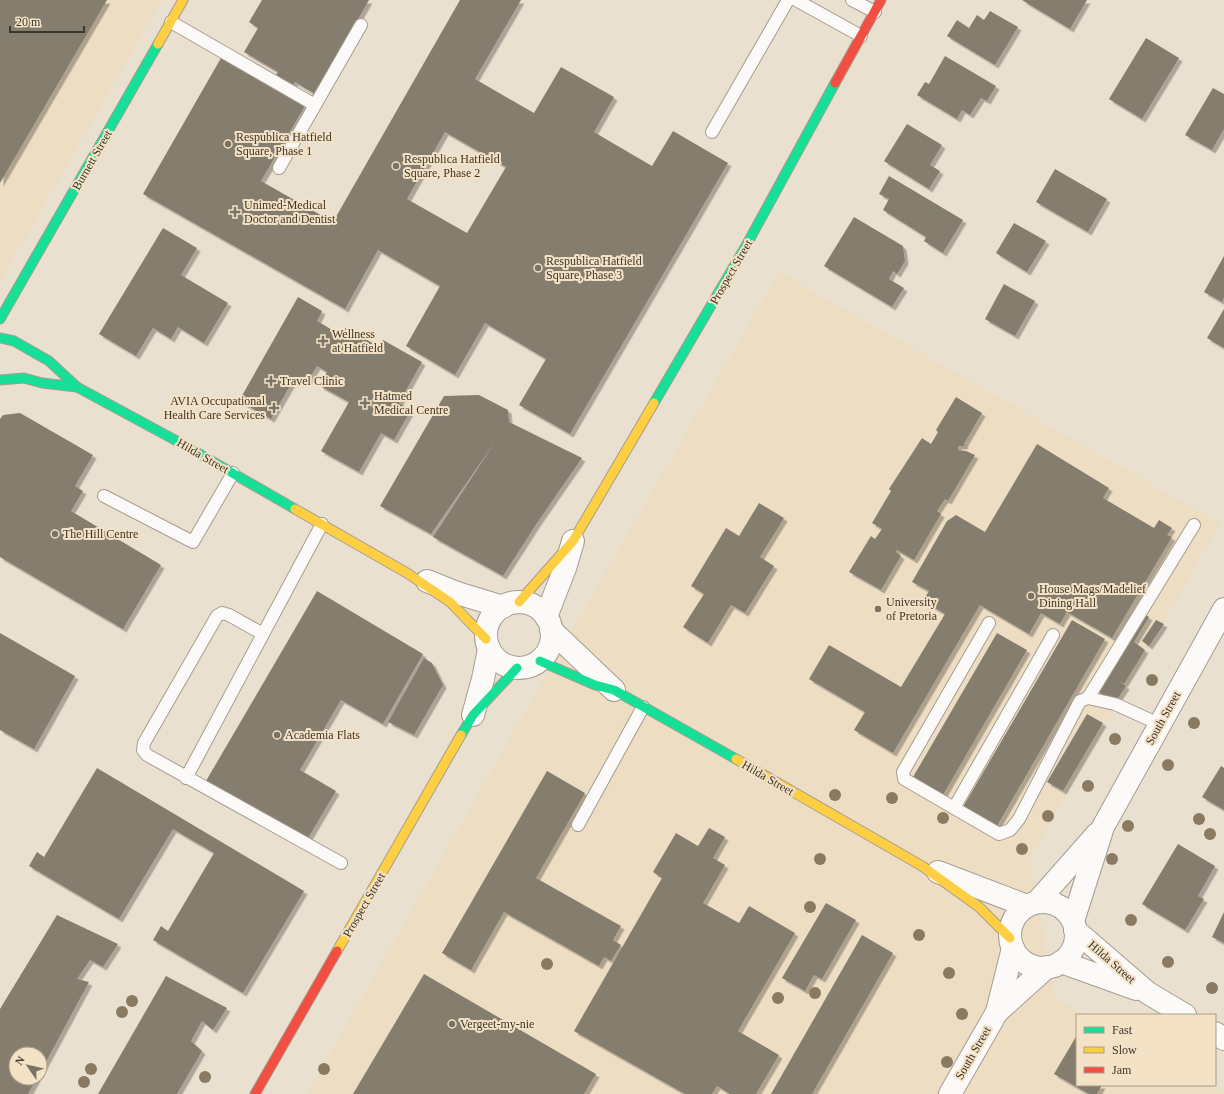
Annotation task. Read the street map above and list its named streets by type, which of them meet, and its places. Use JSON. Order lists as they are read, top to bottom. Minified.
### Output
{"streets":{"street":["Burnett Street","Prospect Street","Hilda Street","South Street"]},"crossings":[["Prospect Street","Hilda Street"],["Hilda Street","South Street"]],"places":{"other":["Respublica Hatfield Square, Phase 1","Respublica Hatfield Square, Phase 2","Respublica Hatfield Square, Phase 3","The Hill Centre","House Mags/Madelief Dining Hall","University of Pretoria","Academia Flats","Vergeet-my-nie"],"health":["Unimed-Medical Doctor and Dentist","Wellness at Hatfield","Travel Clinic","Hatmed Medical Centre","AVIA Occupational Health Care Services"]},"legend":["Fast","Slow","Jam"],"scale_bar":"20 m","north":"top left"}
